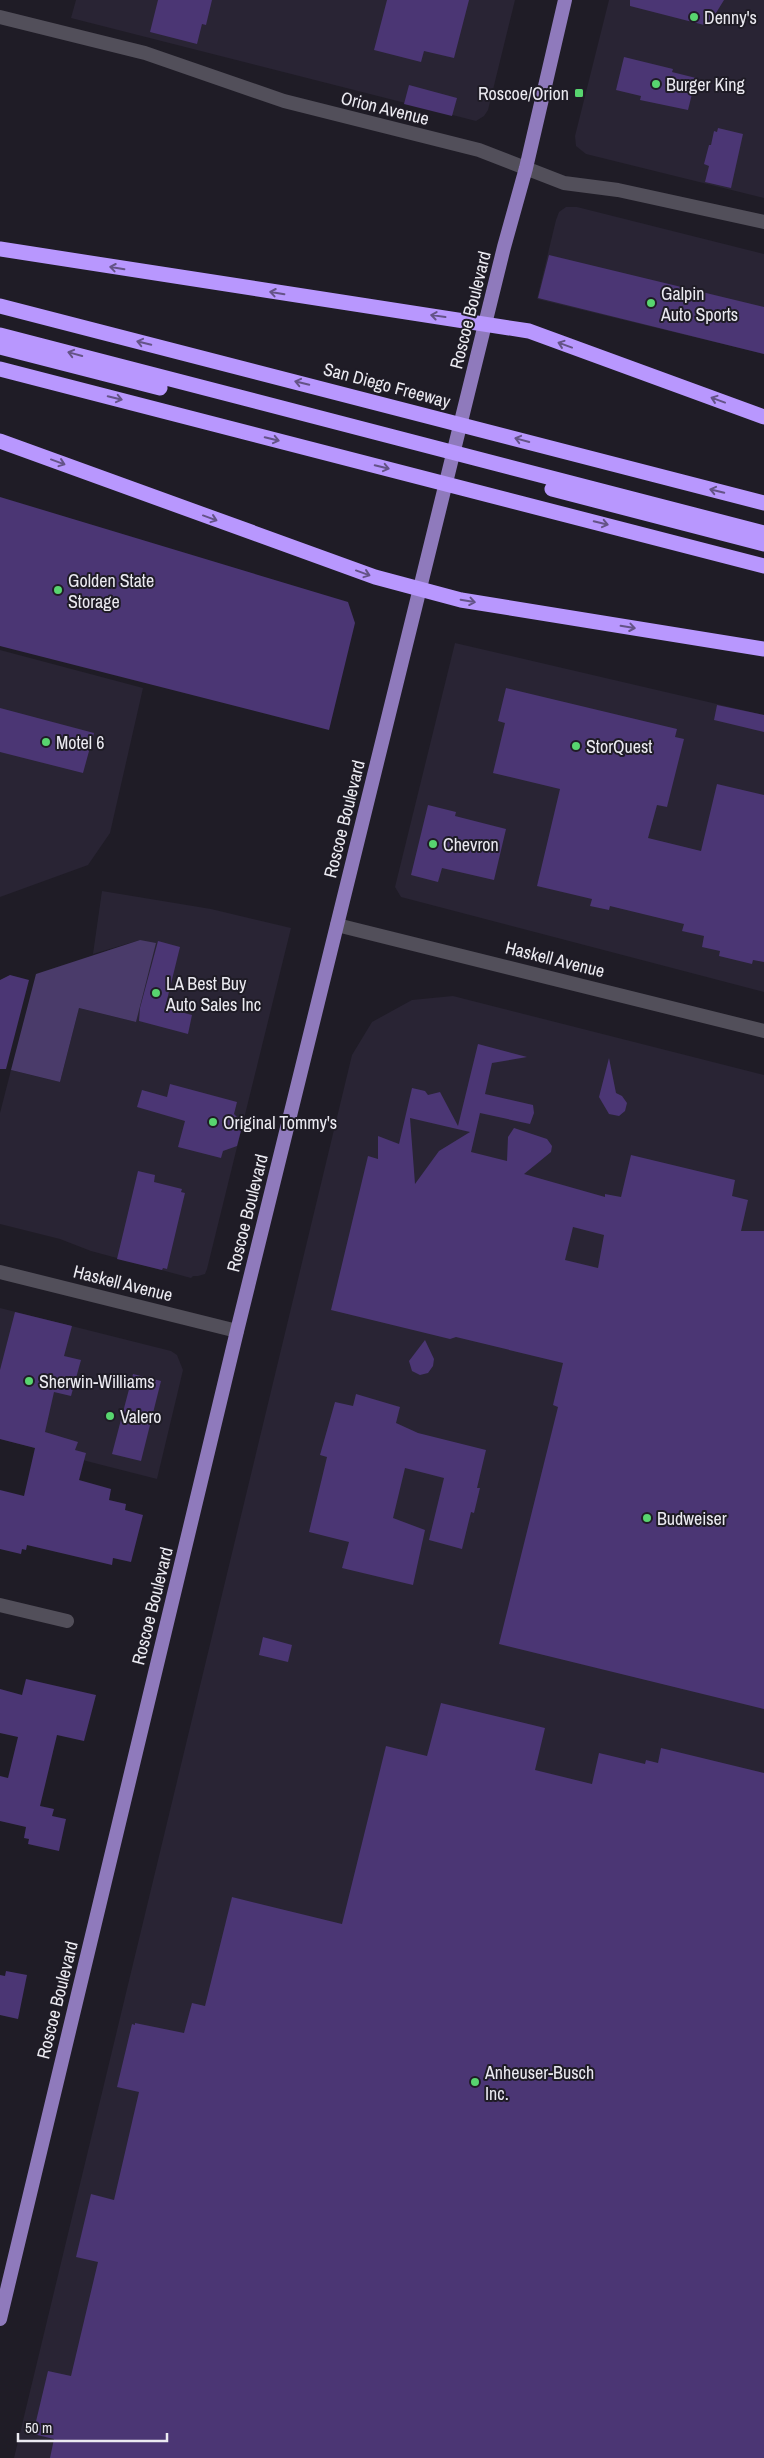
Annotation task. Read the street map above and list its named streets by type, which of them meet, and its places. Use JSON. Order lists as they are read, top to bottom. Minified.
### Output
{"streets":{"highway":["San Diego Freeway"],"main road":["Roscoe Boulevard"],"street":["Orion Avenue","Haskell Avenue"]},"crossings":[["Orion Avenue","Roscoe Boulevard"],["Roscoe Boulevard","Haskell Avenue"]],"places":{"other":["Denny's","Burger King","Galpin Auto Sports","Golden State Storage","Motel 6","StorQuest","Chevron","LA Best Buy Auto Sales Inc","Original Tommy's","Sherwin-Williams","Valero","Budweiser","Anheuser-Busch Inc."],"transit":["Roscoe/Orion"]},"scale_bar":"50 m"}
